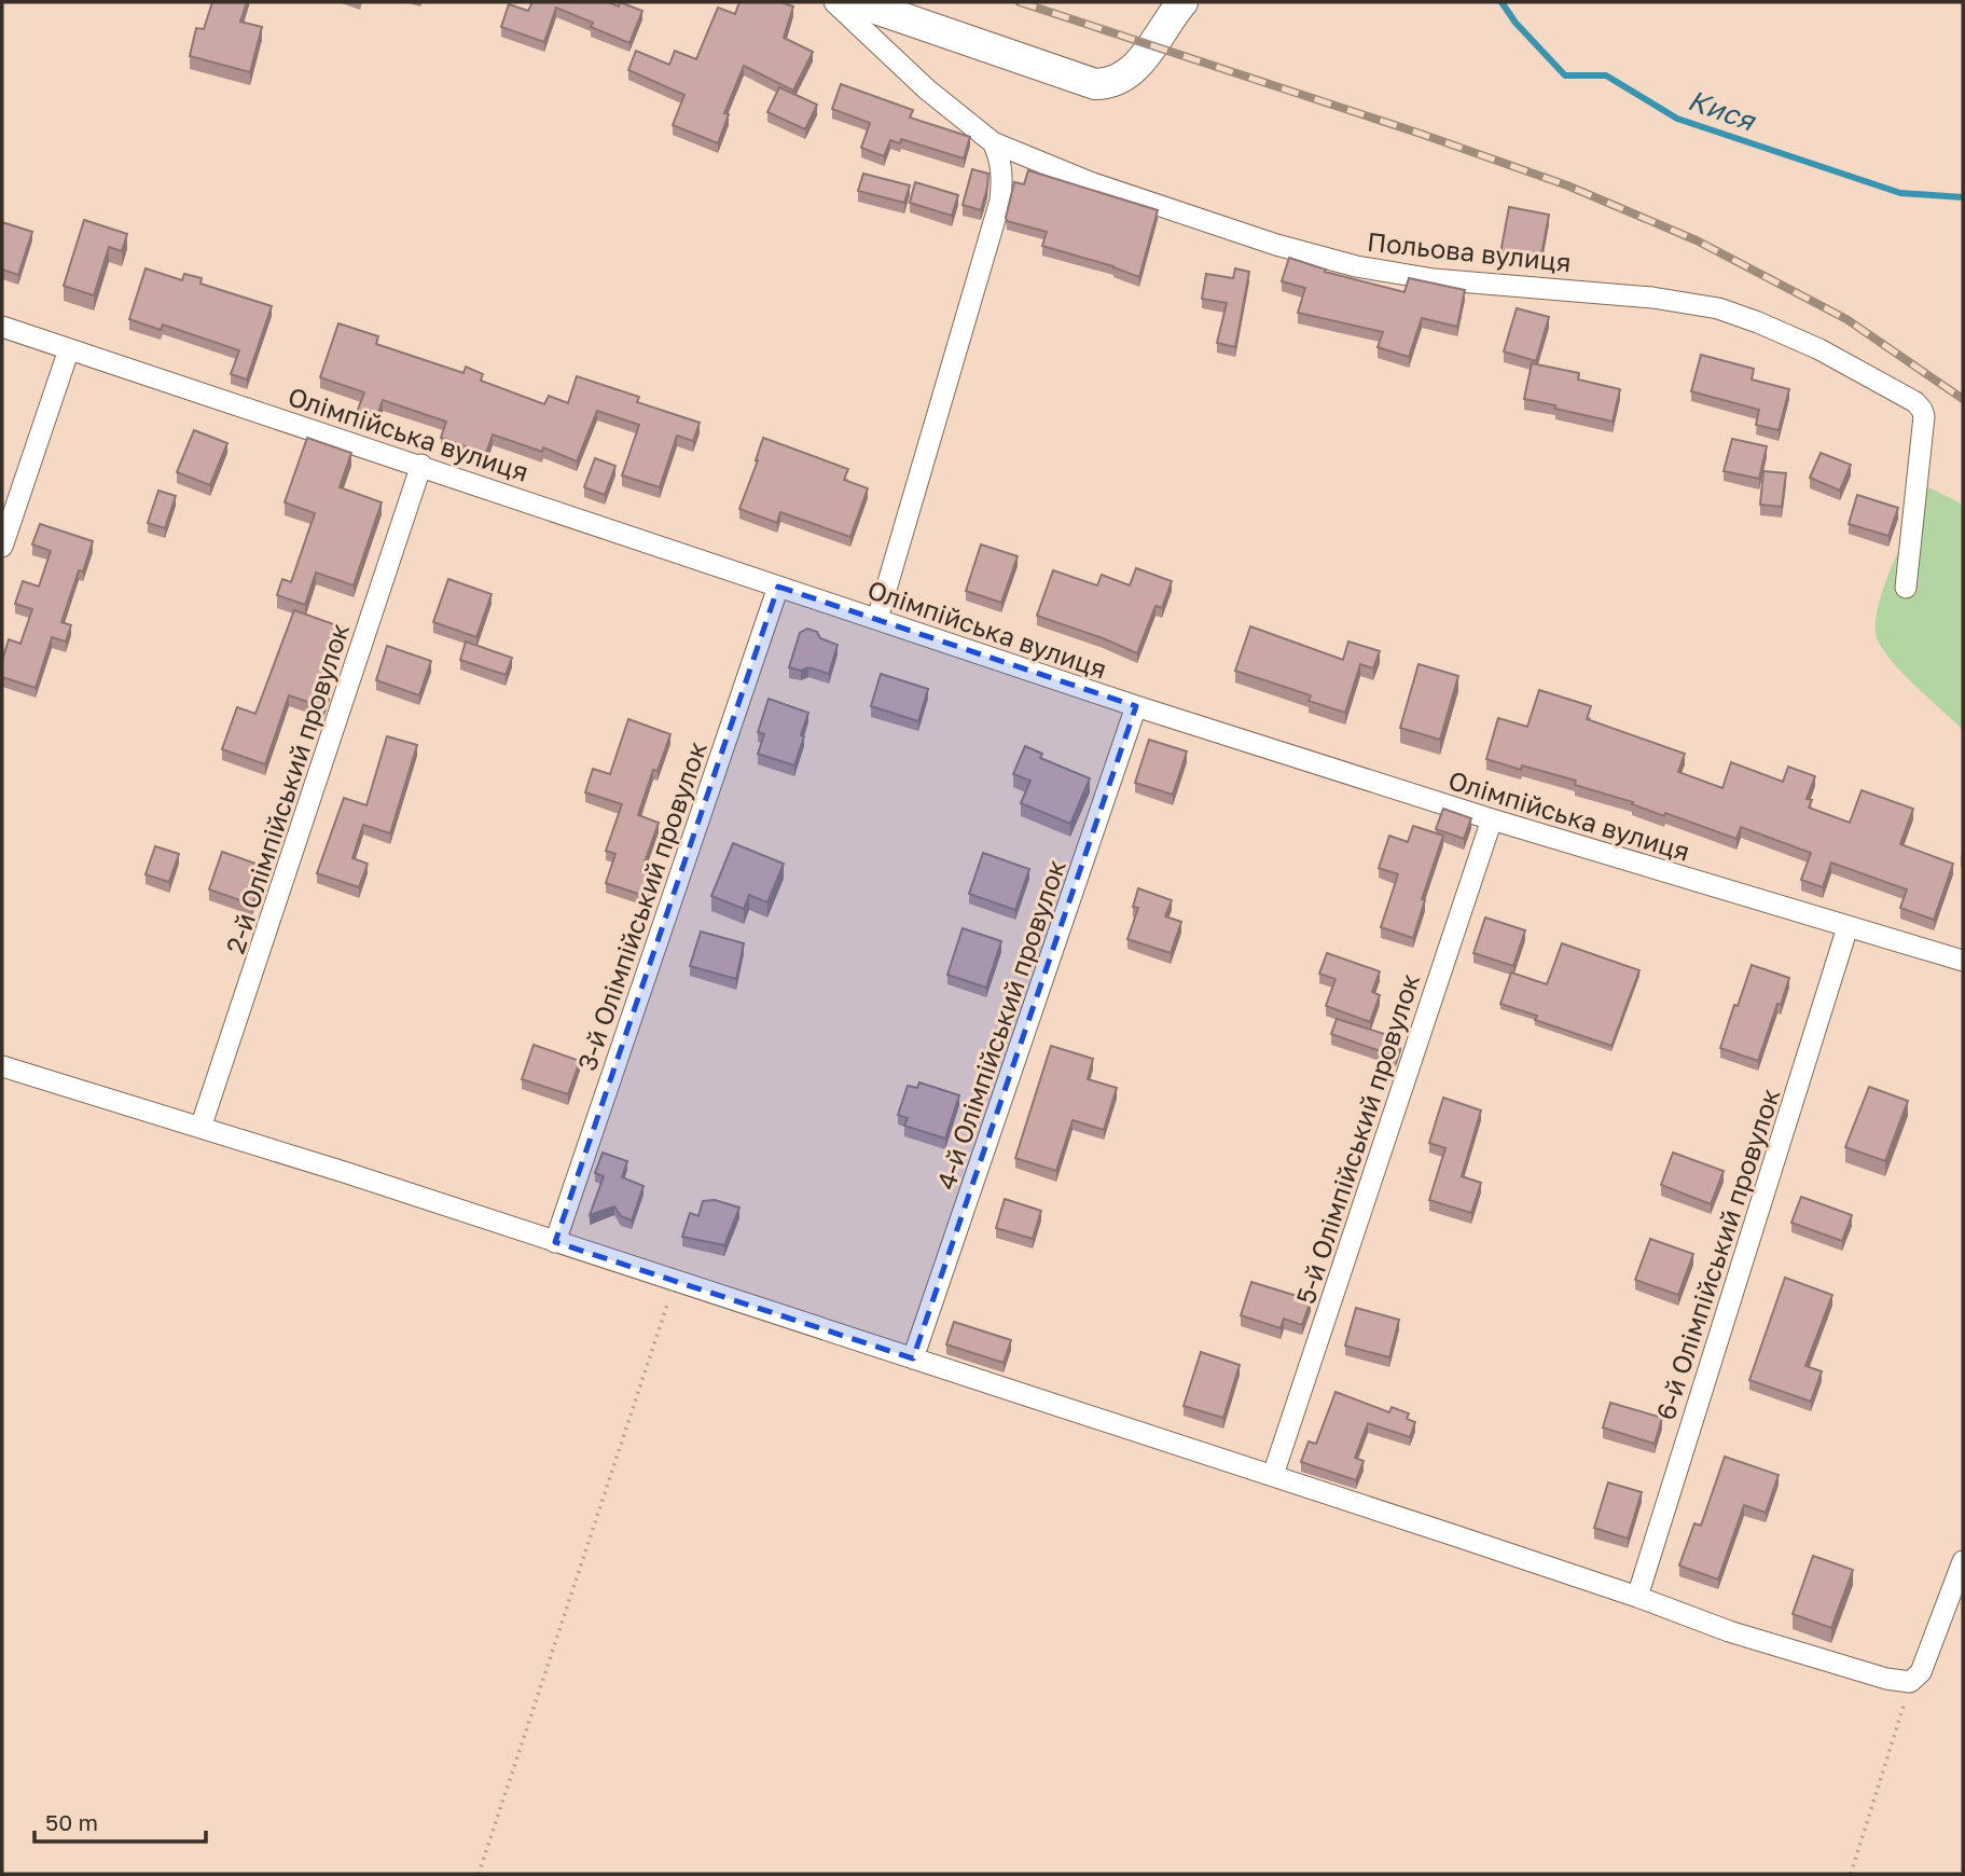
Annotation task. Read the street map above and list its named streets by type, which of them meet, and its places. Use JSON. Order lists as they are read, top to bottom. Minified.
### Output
{"streets":{"street":["Польова вулиця","Олімпійська вулиця","2-й Олімпійський провулок","3-й Олімпійський провулок","4-й Олімпійський провулок","5-й Олімпійський провулок","6-й Олімпійський провулок"]},"crossings":[["Олімпійська вулиця","2-й Олімпійський провулок"],["Олімпійська вулиця","3-й Олімпійський провулок"],["Олімпійська вулиця","4-й Олімпійський провулок"],["Олімпійська вулиця","5-й Олімпійський провулок"],["Олімпійська вулиця","6-й Олімпійський провулок"]],"water":["Кися"],"scale_bar":"50 m"}
